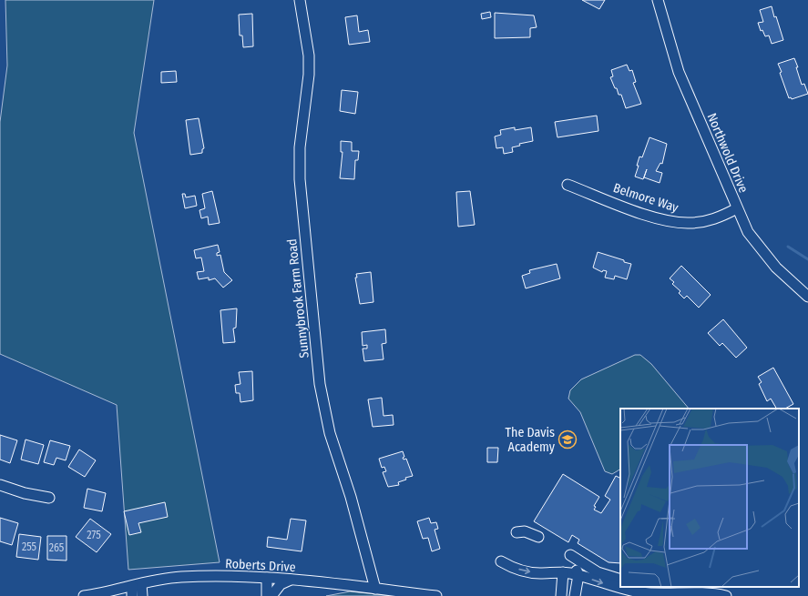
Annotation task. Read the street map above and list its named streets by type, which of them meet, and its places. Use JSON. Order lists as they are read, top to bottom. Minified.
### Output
{"streets":{"street":["Northwold Drive","Belmore Way","Sunnybrook Farm Road","Roberts Drive"]},"crossings":[["Northwold Drive","Belmore Way"],["Sunnybrook Farm Road","Roberts Drive"]],"places":{"school or university":["The Davis Academy"]},"house_numbers":["275","255","265"]}
